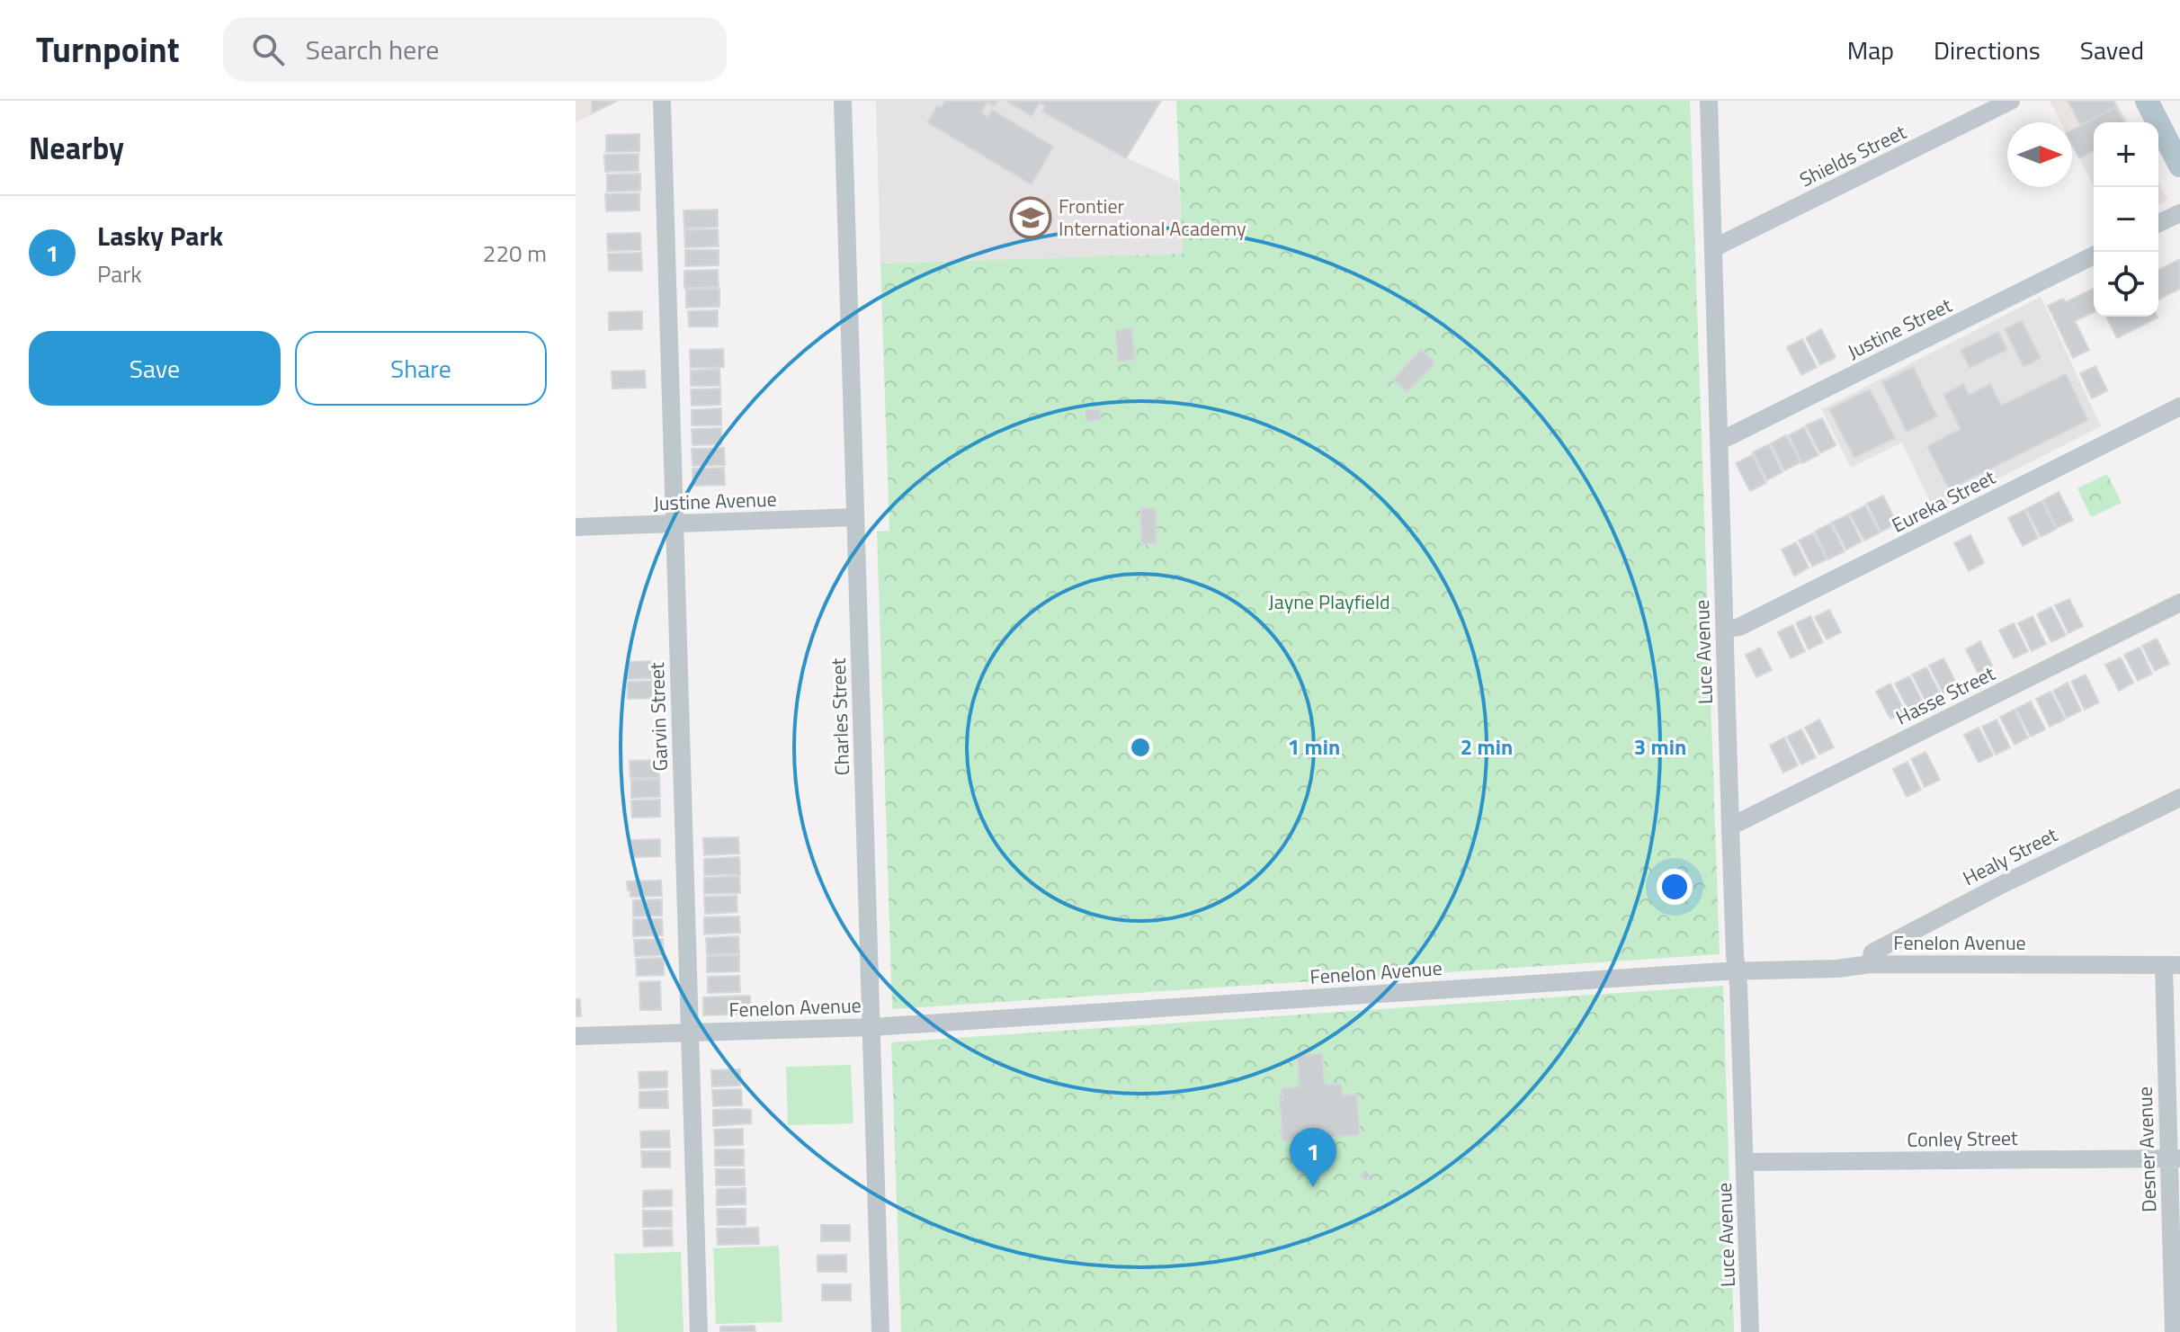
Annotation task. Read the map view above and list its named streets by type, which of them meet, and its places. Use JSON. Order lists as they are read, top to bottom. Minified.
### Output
{"streets":{"street":["Shields Street","Justine Street","Justine Avenue","Eureka Street","Luce Avenue","Hasse Street","Garvin Street","Charles Street","Healy Street","Fenelon Avenue","Conley Street","Desner Avenue"]},"crossings":[["Shields Street","Luce Avenue"],["Justine Street","Luce Avenue"],["Justine Avenue","Garvin Street"],["Justine Avenue","Charles Street"],["Eureka Street","Luce Avenue"],["Luce Avenue","Hasse Street"],["Luce Avenue","Fenelon Avenue"],["Luce Avenue","Conley Street"],["Garvin Street","Fenelon Avenue"],["Charles Street","Fenelon Avenue"],["Healy Street","Fenelon Avenue"],["Fenelon Avenue","Desner Avenue"],["Conley Street","Desner Avenue"]],"parks":["Jayne Playfield"],"places":{"school or university":["Frontier International Academy"]},"north":"right","page":{"header":"Turnpoint","search":"Search here","nav":["Map","Directions","Saved"],"heading":"Nearby","map_buttons":["+","−"],"list":[{"mark":"1","name":"Lasky Park","note":"Park","value":"220 m"}],"buttons":["Save","Share"],"pins":"1"},"rings":["1 min","2 min","3 min"]}
